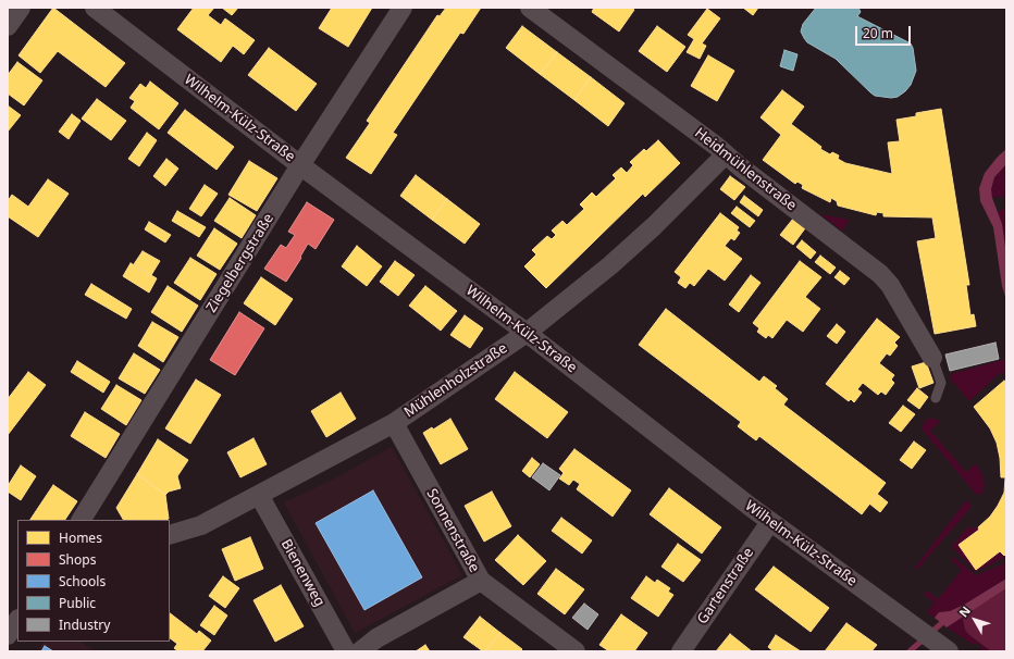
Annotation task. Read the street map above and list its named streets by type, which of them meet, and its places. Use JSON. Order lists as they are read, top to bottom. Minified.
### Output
{"streets":{"street":["Wilhelm-Külz-Straße","Heidmühlenstraße","Ziegelbergstraße","Mühlenholzstraße","Sonnenstraße","Bienenweg","Gartenstraße"]},"crossings":[["Wilhelm-Külz-Straße","Ziegelbergstraße"],["Wilhelm-Külz-Straße","Mühlenholzstraße"],["Wilhelm-Külz-Straße","Gartenstraße"],["Heidmühlenstraße","Mühlenholzstraße"],["Mühlenholzstraße","Sonnenstraße"],["Mühlenholzstraße","Bienenweg"]],"legend":["Homes","Shops","Schools","Public","Industry"],"scale_bar":"20 m","north":"top left"}
